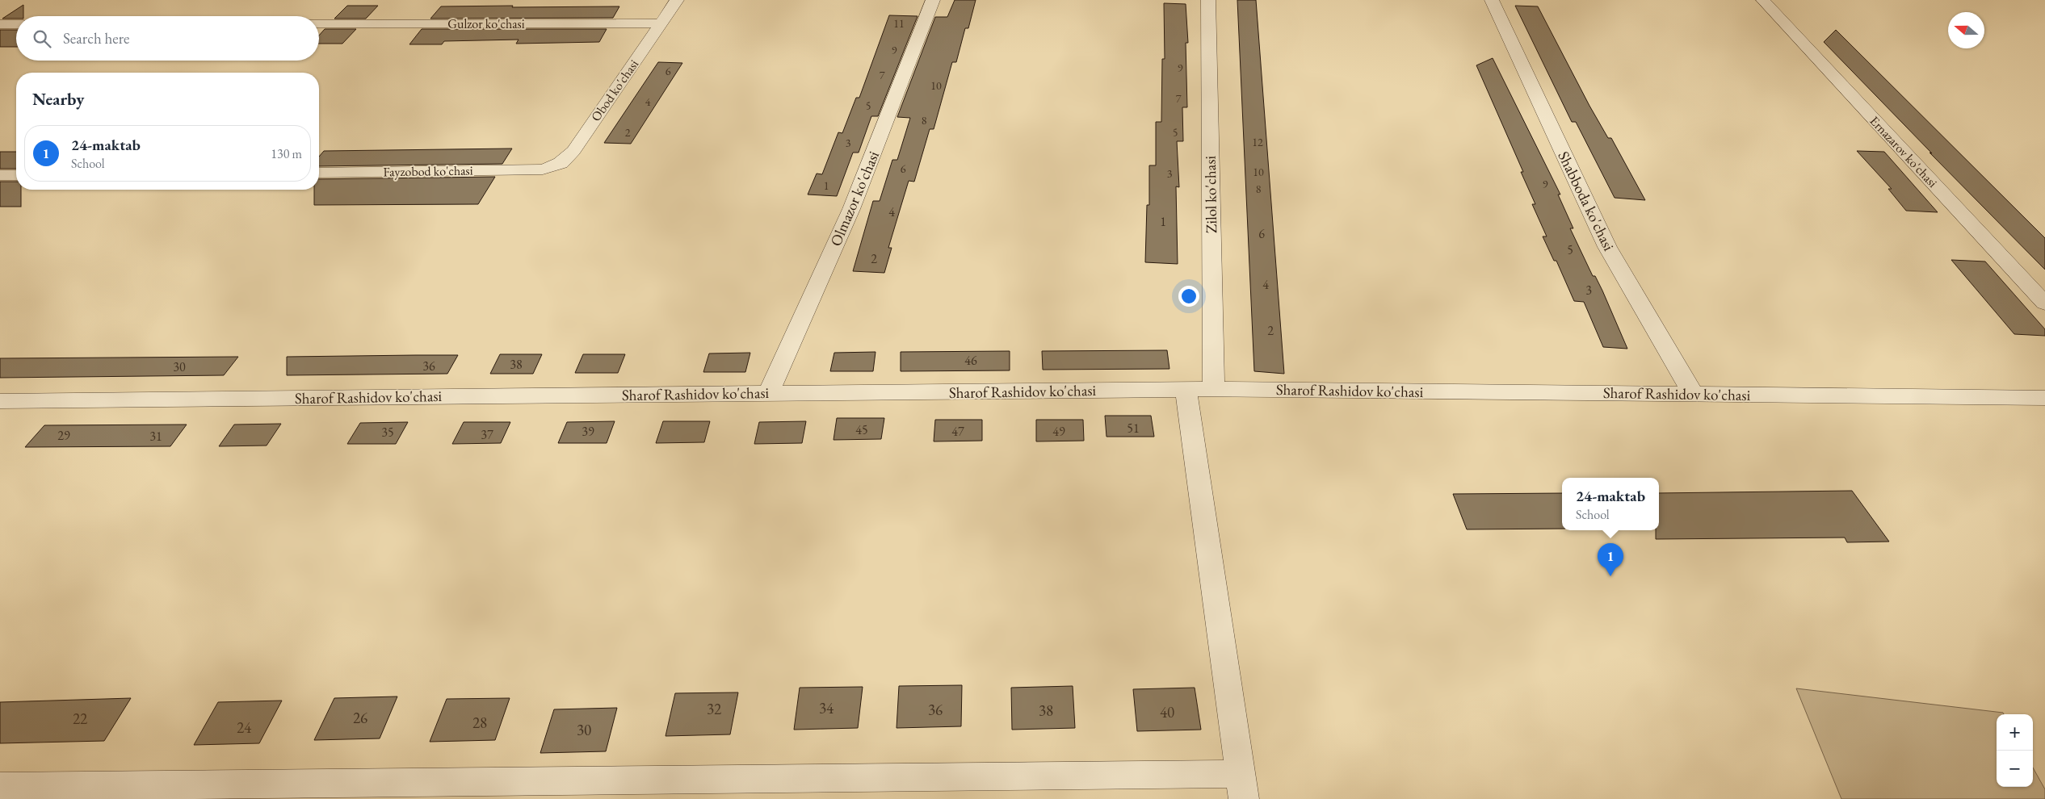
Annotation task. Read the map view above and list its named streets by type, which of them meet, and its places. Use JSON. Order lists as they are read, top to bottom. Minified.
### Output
{"streets":{"street":["Gulzor ko'chasi","Obod ko'chasi","Ernazarov ko'chasi","Fayzobod ko'chasi","Zilol ko'chasi","Olmazor ko'chasi","Shabboda ko'chasi","Sharof Rashidov ko'chasi"]},"crossings":[["Gulzor ko'chasi","Obod ko'chasi"],["Obod ko'chasi","Fayzobod ko'chasi"],["Zilol ko'chasi","Sharof Rashidov ko'chasi"],["Olmazor ko'chasi","Sharof Rashidov ko'chasi"],["Shabboda ko'chasi","Sharof Rashidov ko'chasi"]],"house_numbers":["11","9","9","6","7","10","7","4","5","8","2","5","12","3","6","10","3","9","1","8","4","1","6","5","2","4","3","2","46","38","36","30","51","45","39","47","49","35","37","29","31","34","32","36","38","40","26","22","28","24","30"],"north":"left","page":{"search":"Search here","heading":"Nearby","list":[{"mark":"1","name":"24-maktab","note":"School","value":"130 m"}],"popup":["24-maktab","School"],"pins":"1","map_buttons":["+","−"]}}
